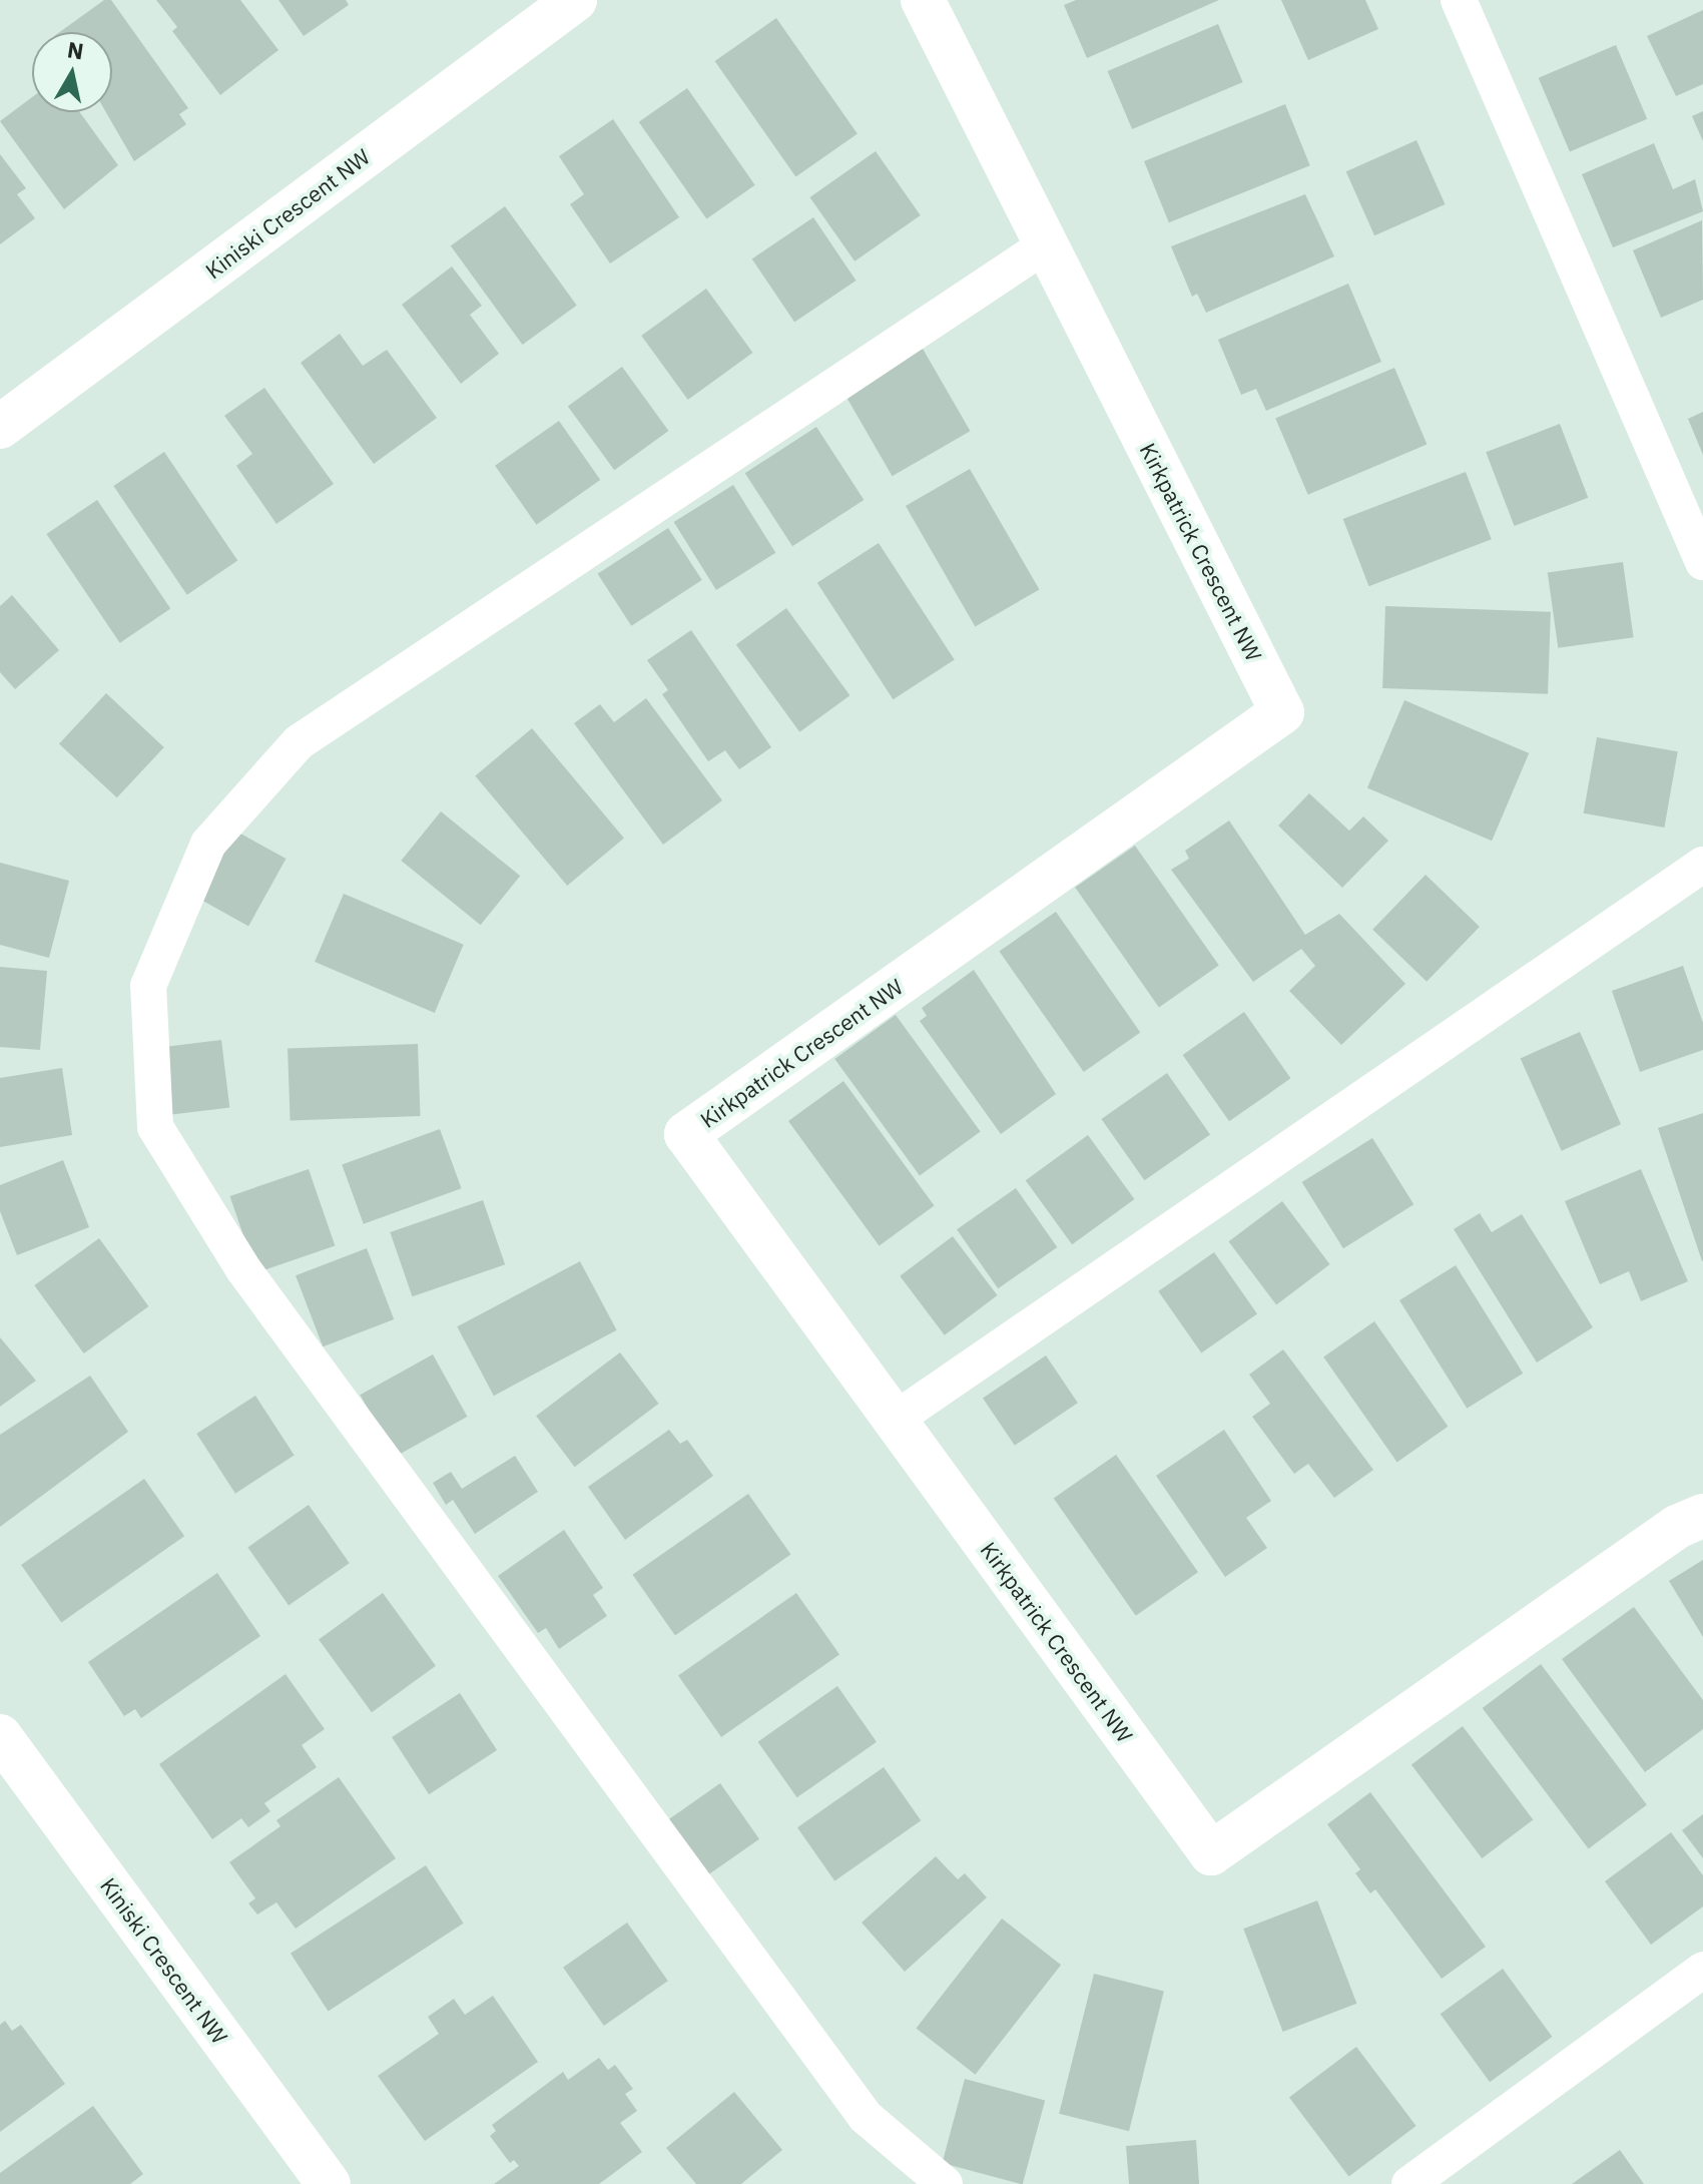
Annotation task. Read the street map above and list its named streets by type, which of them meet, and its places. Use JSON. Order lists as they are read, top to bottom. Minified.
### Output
{"streets":{"street":["Kiniski Crescent NW","Kirkpatrick Crescent NW"]},"north":"top"}
